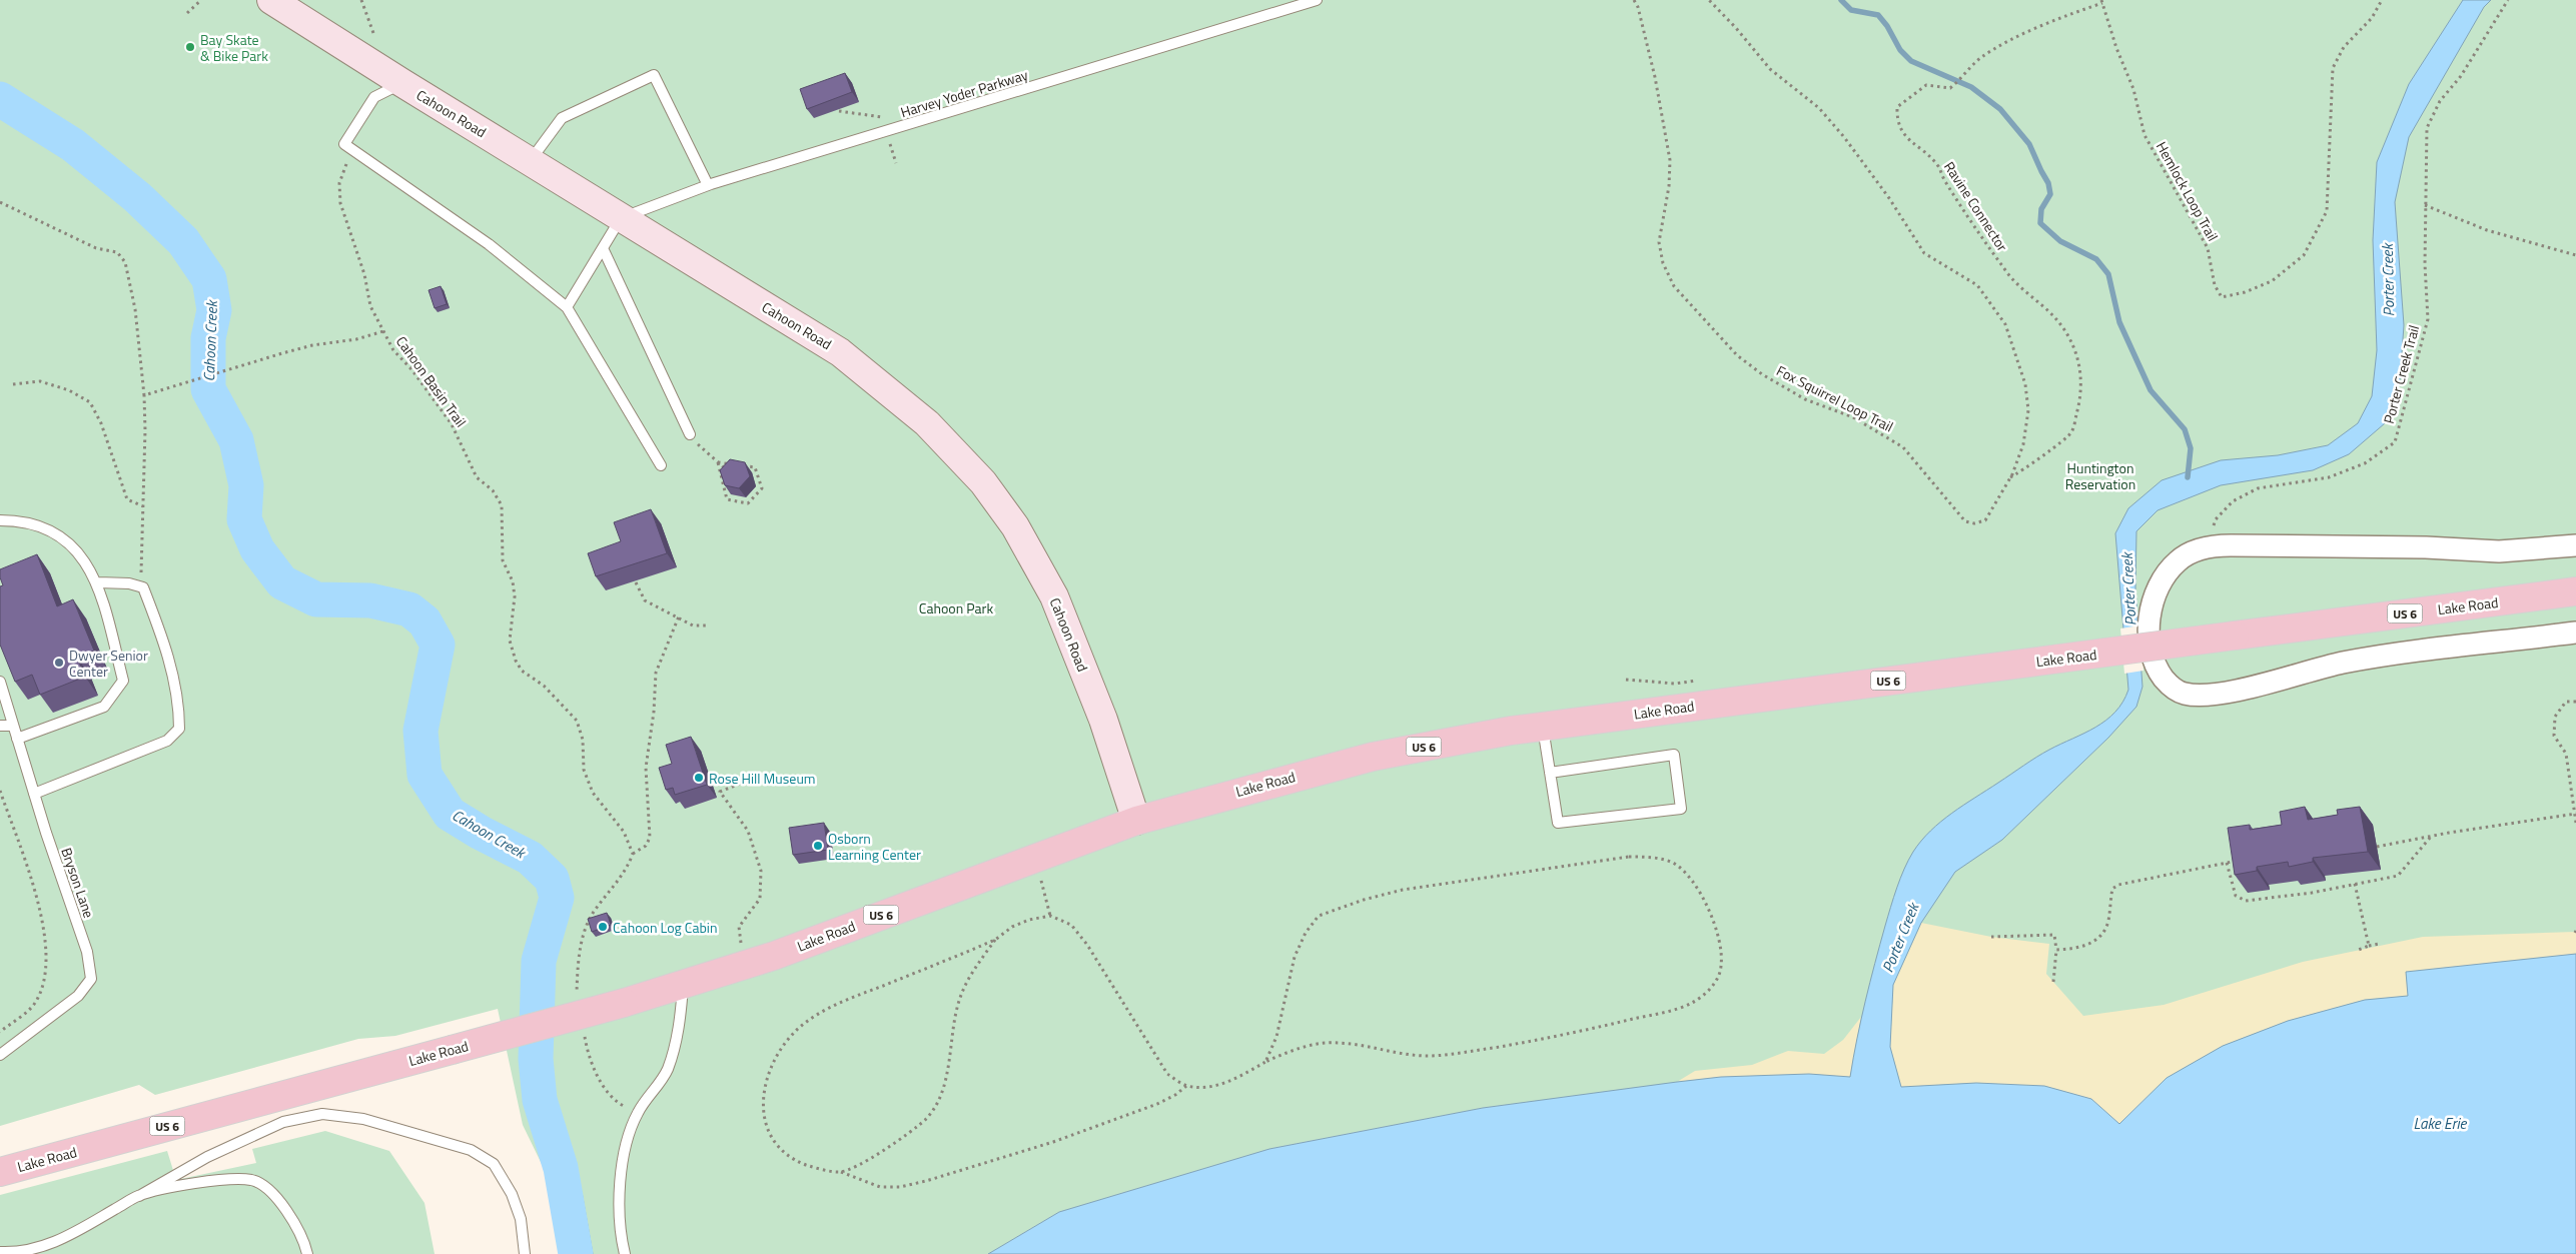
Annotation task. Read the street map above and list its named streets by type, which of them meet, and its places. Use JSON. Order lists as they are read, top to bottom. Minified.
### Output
{"streets":{"main road":["Lake Road","US 6"],"street":["Cahoon Road"],"lane":["Harvey Yoder Parkway","Bryson Lane"],"path":["Hemlock Loop Trail","Ravine Connector","Porter Creek Trail","Cahoon Basin Trail","Fox Squirrel Loop Trail"]},"crossings":[["Harvey Yoder Parkway","Cahoon Road"],["Cahoon Road","Lake Road"],["Hemlock Loop Trail","Ravine Connector"],["Ravine Connector","Fox Squirrel Loop Trail"]],"water":["Porter Creek","Cahoon Creek","Lake Erie"],"parks":["Huntington Reservation","Cahoon Park"],"places":["Bay Skate & Bike Park","Dwyer Senior Center","Rose Hill Museum","Osborn Learning Center","Cahoon Log Cabin"]}
